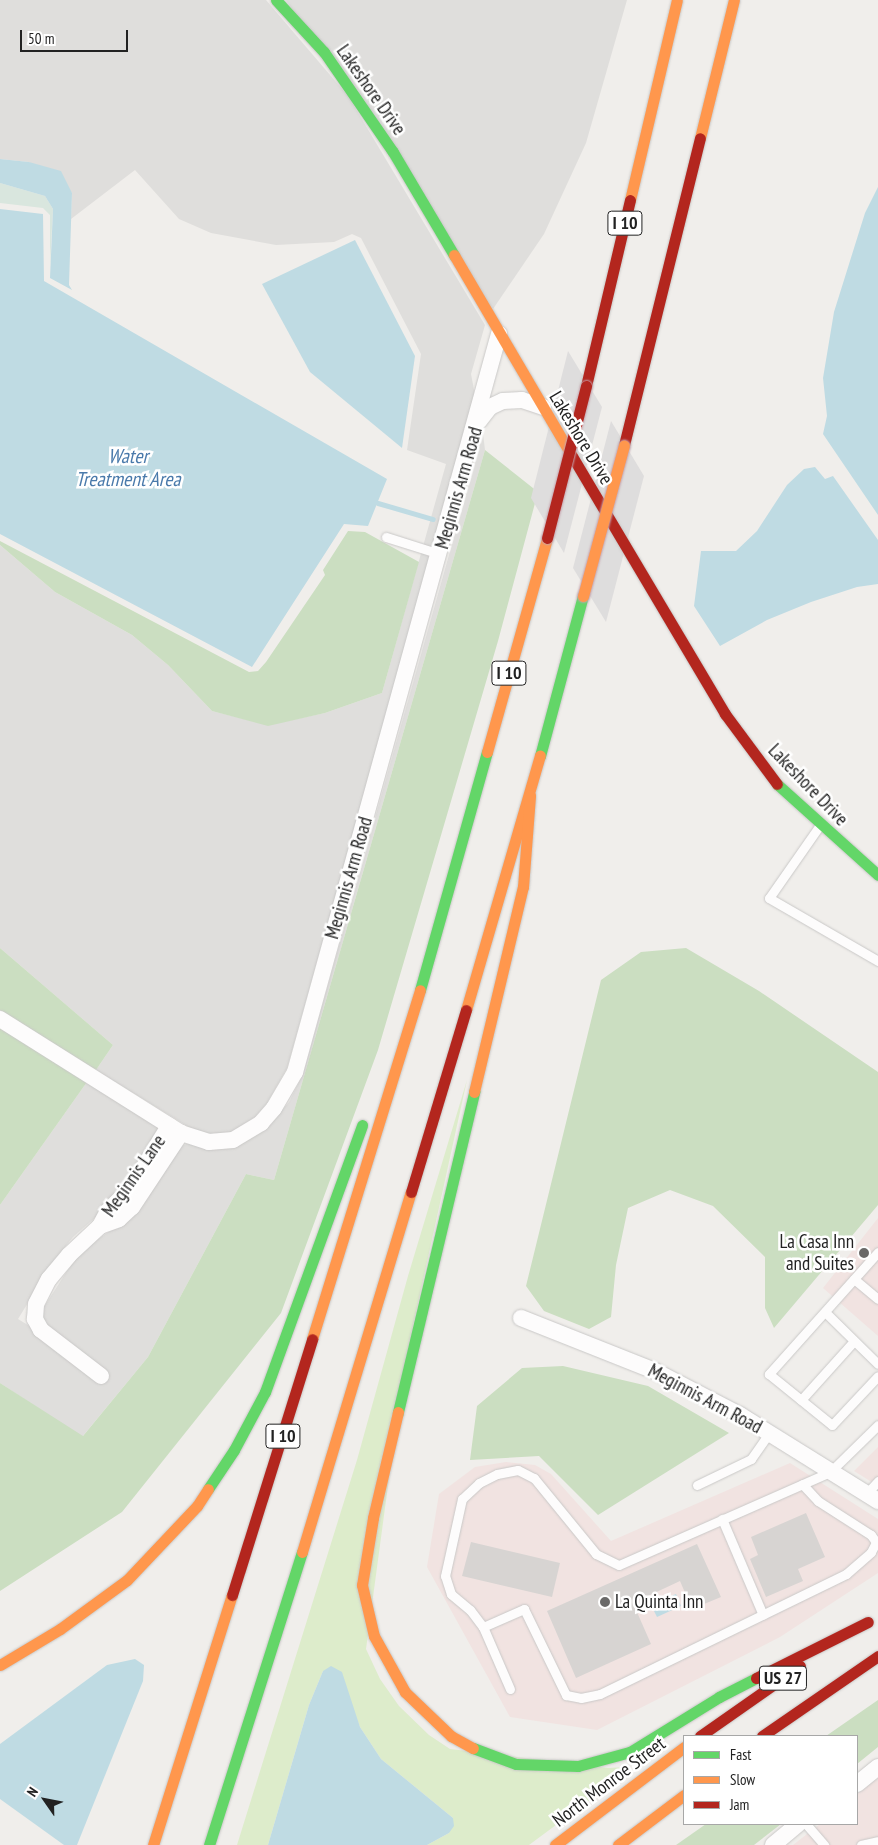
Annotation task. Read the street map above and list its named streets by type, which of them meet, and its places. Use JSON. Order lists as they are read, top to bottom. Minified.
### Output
{"streets":{"main road":["Lakeshore Drive","I 10","US 27","North Monroe Street"],"street":["Meginnis Arm Road","Meginnis Lane"]},"crossings":[["Lakeshore Drive","Meginnis Arm Road"],["Meginnis Arm Road","Meginnis Lane"]],"water":["Water Treatment Area"],"places":["La Casa Inn and Suites","La Quinta Inn"],"legend":["Fast","Slow","Jam"],"scale_bar":"50 m","north":"top left"}
